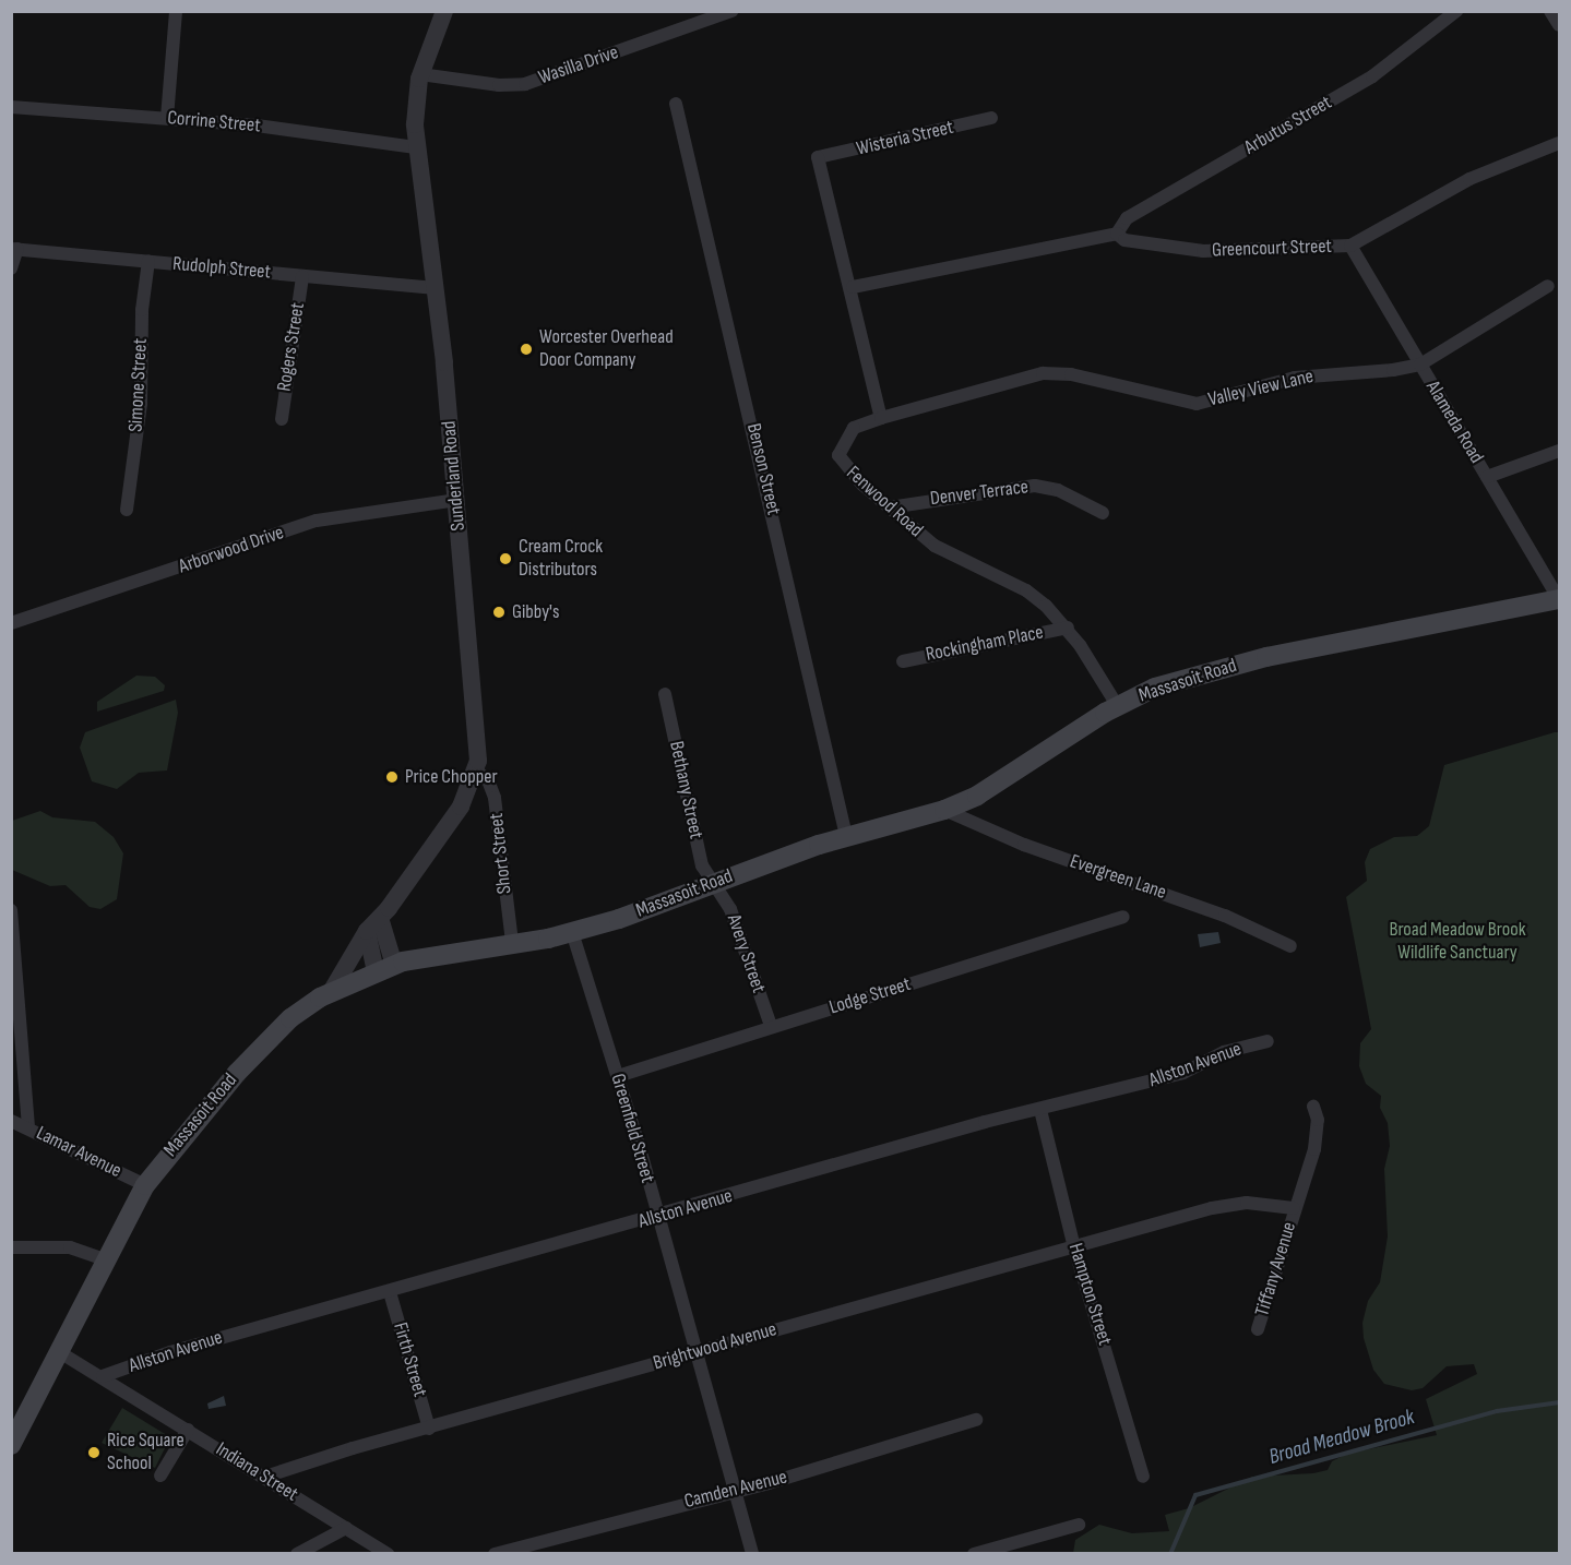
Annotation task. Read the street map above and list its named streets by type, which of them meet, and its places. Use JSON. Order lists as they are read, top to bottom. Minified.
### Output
{"streets":{"main road":["Massasoit Road"],"street":["Wasilla Drive","Corrine Street","Arbutus Street","Wisteria Street","Greencourt Street","Rudolph Street","Rogers Street","Simone Street","Valley View Lane","Alameda Road","Benson Street","Sunderland Road","Denver Terrace","Fenwood Road","Arborwood Drive","Rockingham Place","Bethany Street","Short Street","Evergreen Lane","Avery Street","Lodge Street","Allston Avenue","Greenfield Street","Lamar Avenue","Tiffany Avenue","Hampton Street","Brightwood Avenue","Firth Street","Indiana Street","Camden Avenue"]},"crossings":[["Wasilla Drive","Sunderland Road"],["Corrine Street","Sunderland Road"],["Arbutus Street","Greencourt Street"],["Wisteria Street","Greencourt Street"],["Greencourt Street","Alameda Road"],["Rudolph Street","Rogers Street"],["Rudolph Street","Simone Street"],["Rudolph Street","Sunderland Road"],["Valley View Lane","Alameda Road"],["Valley View Lane","Fenwood Road"],["Alameda Road","Massasoit Road"],["Benson Street","Massasoit Road"],["Sunderland Road","Arborwood Drive"],["Sunderland Road","Massasoit Road"],["Sunderland Road","Short Street"],["Denver Terrace","Fenwood Road"],["Fenwood Road","Rockingham Place"],["Fenwood Road","Massasoit Road"],["Massasoit Road","Bethany Street"],["Massasoit Road","Short Street"],["Massasoit Road","Evergreen Lane"],["Massasoit Road","Avery Street"],["Massasoit Road","Greenfield Street"],["Massasoit Road","Lamar Avenue"],["Massasoit Road","Indiana Street"],["Bethany Street","Avery Street"],["Avery Street","Lodge Street"],["Lodge Street","Greenfield Street"],["Allston Avenue","Greenfield Street"],["Allston Avenue","Hampton Street"],["Allston Avenue","Firth Street"],["Allston Avenue","Indiana Street"],["Greenfield Street","Brightwood Avenue"],["Greenfield Street","Camden Avenue"],["Tiffany Avenue","Brightwood Avenue"],["Hampton Street","Brightwood Avenue"],["Brightwood Avenue","Firth Street"],["Brightwood Avenue","Indiana Street"]],"water":["Broad Meadow Brook"],"parks":["Broad Meadow Brook Wildlife Sanctuary"],"places":["Worcester Overhead Door Company","Cream Crock Distributors","Gibby's","Price Chopper","Rice Square School"]}
